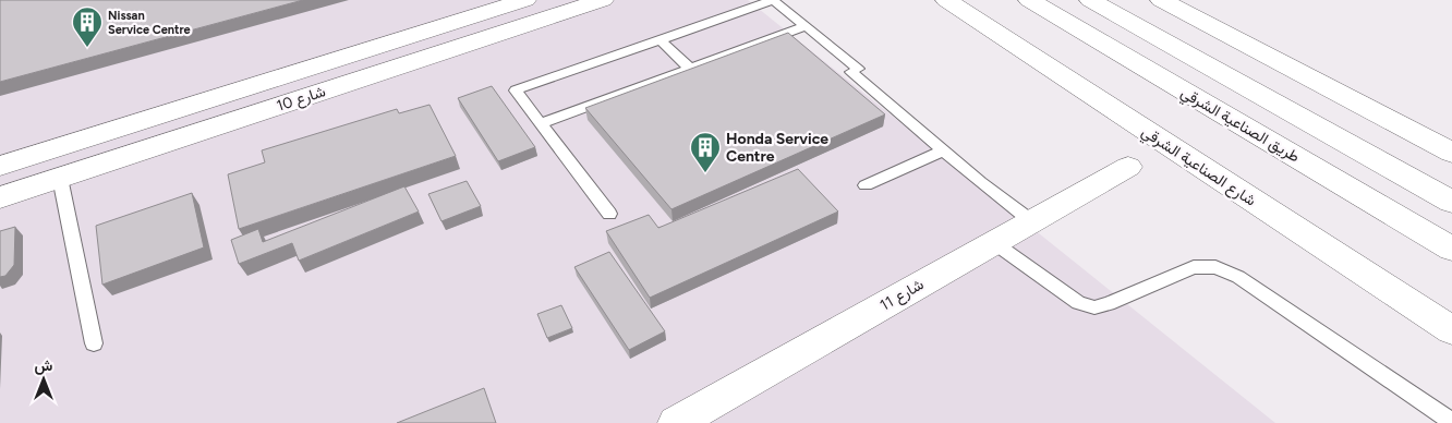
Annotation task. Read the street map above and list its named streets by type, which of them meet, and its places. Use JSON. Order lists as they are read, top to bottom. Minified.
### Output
{"streets":{"main road":["شارع 10","طريق الصناعية الشرقي","شارع الصناعية الشرقي","شارع 11"]},"places":{"building":["Nissan Service Centre","Honda Service Centre"]},"north":"top"}
